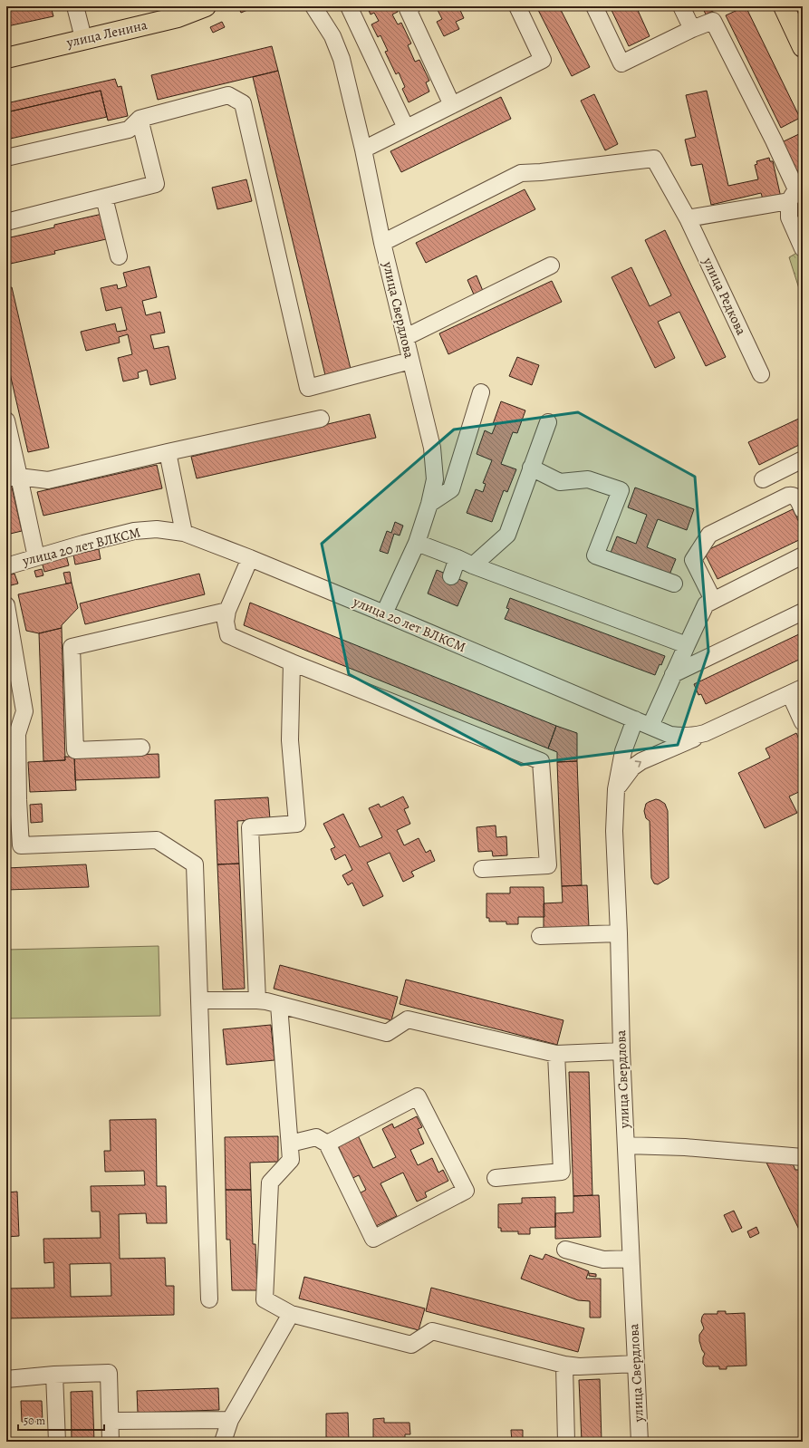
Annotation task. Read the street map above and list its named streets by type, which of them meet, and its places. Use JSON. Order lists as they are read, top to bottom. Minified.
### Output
{"streets":{"main road":["улица Ленина"],"street":["улица Редкова","улица Свердлова","улица 20 лет ВЛКСМ"]},"crossings":[["улица Редкова","улица Свердлова"],["улица Свердлова","улица 20 лет ВЛКСМ"]],"scale_bar":"50 m"}
